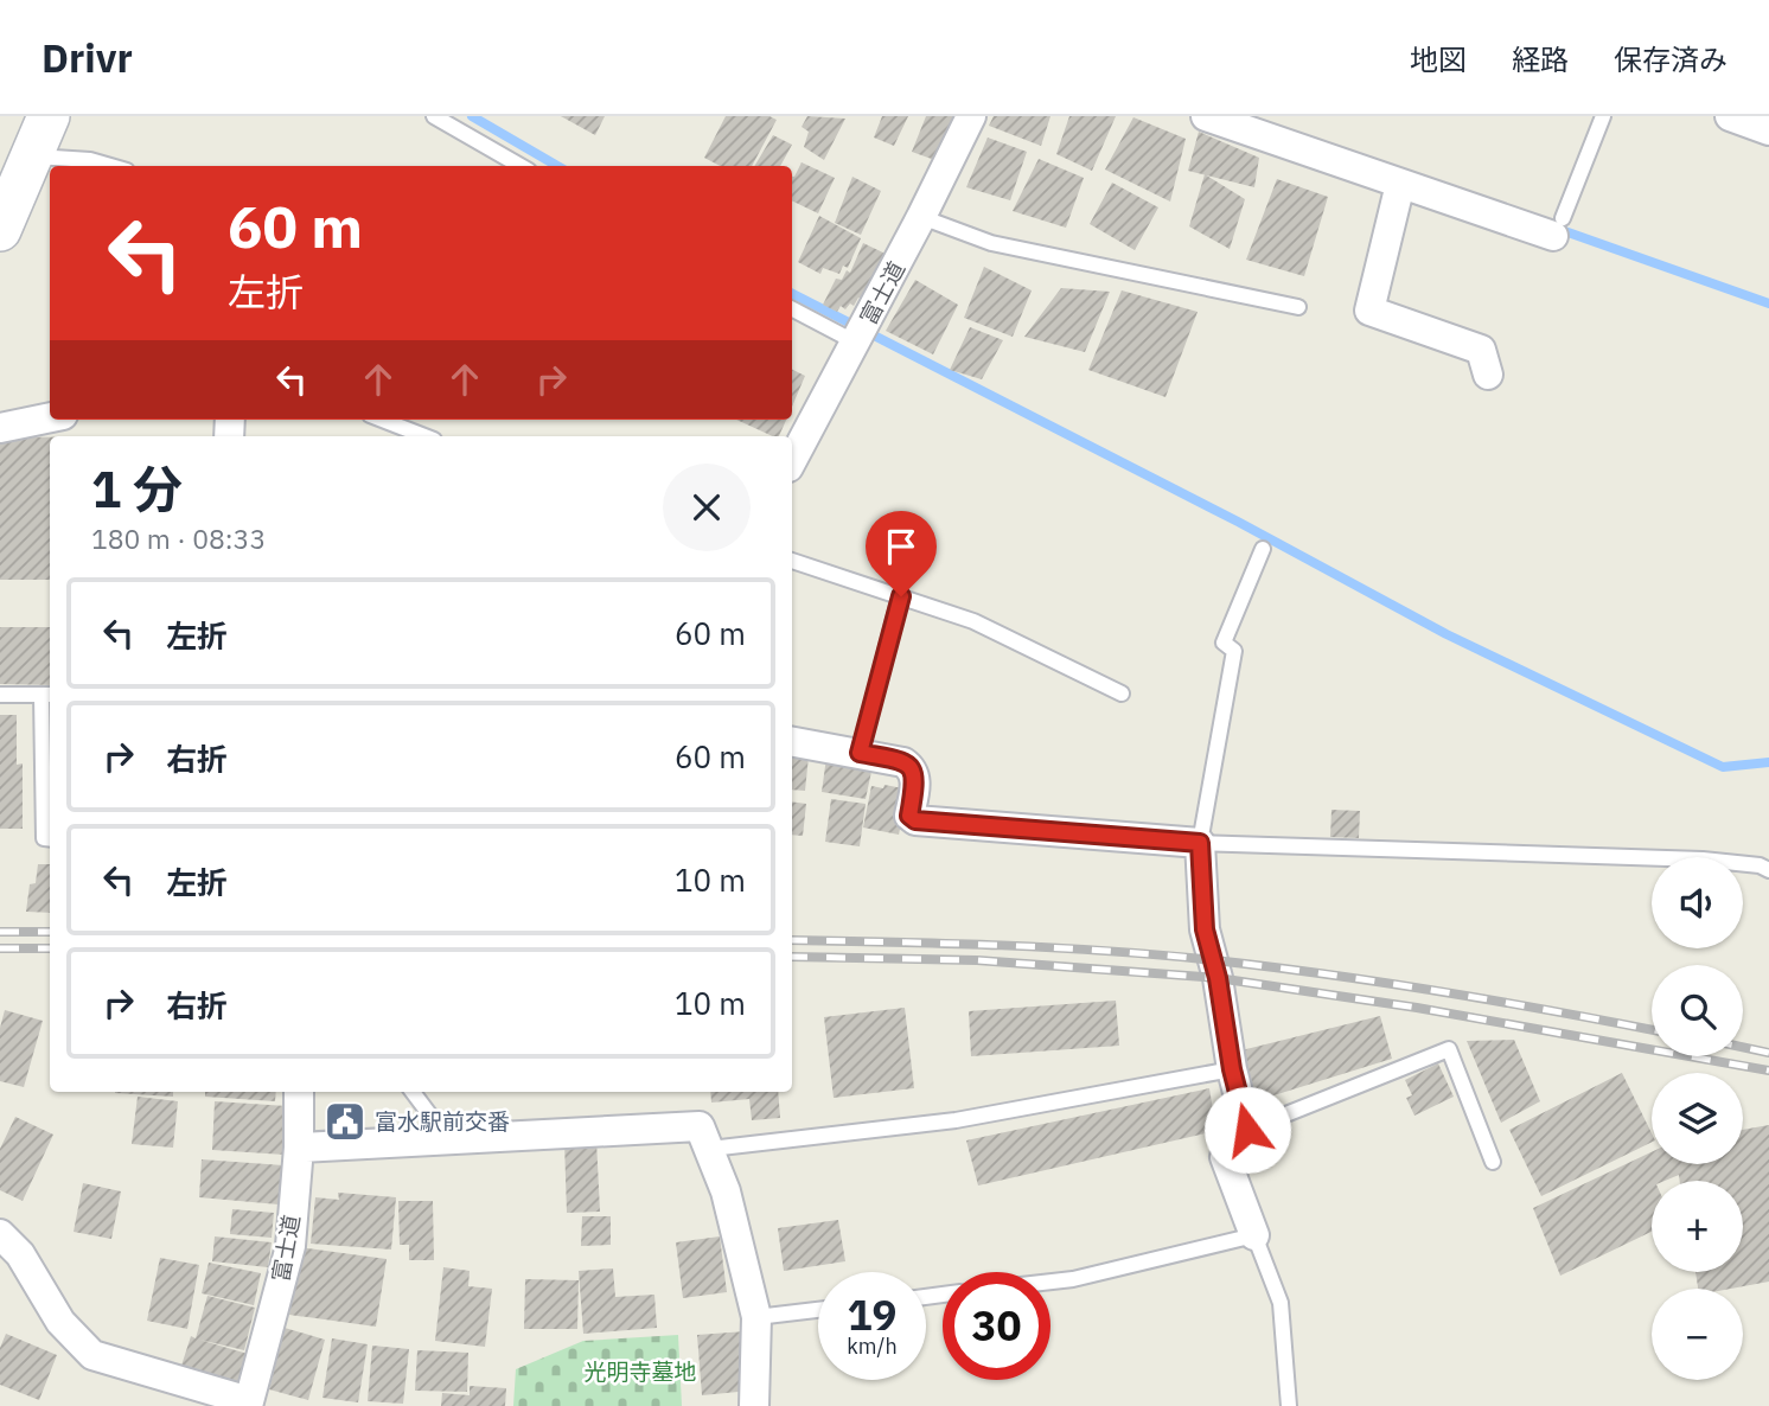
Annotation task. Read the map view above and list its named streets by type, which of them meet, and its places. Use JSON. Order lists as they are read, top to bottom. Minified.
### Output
{"streets":{"street":["富士道"]},"parks":["光明寺墓地"],"places":{"public building":["富水駅前交番"]},"page":{"header":"Drivr","nav":["地図","経路","保存済み"],"turn":["60 m","左折"],"heading":["1 分","180 m · 08:33"],"list":[{"name":"左折","value":"60 m"},{"name":"右折","value":"60 m"},{"name":"左折","value":"10 m"},{"name":"右折","value":"10 m"}],"map_buttons":["+","−"],"speed":"19 km/h","limit":"30"}}
